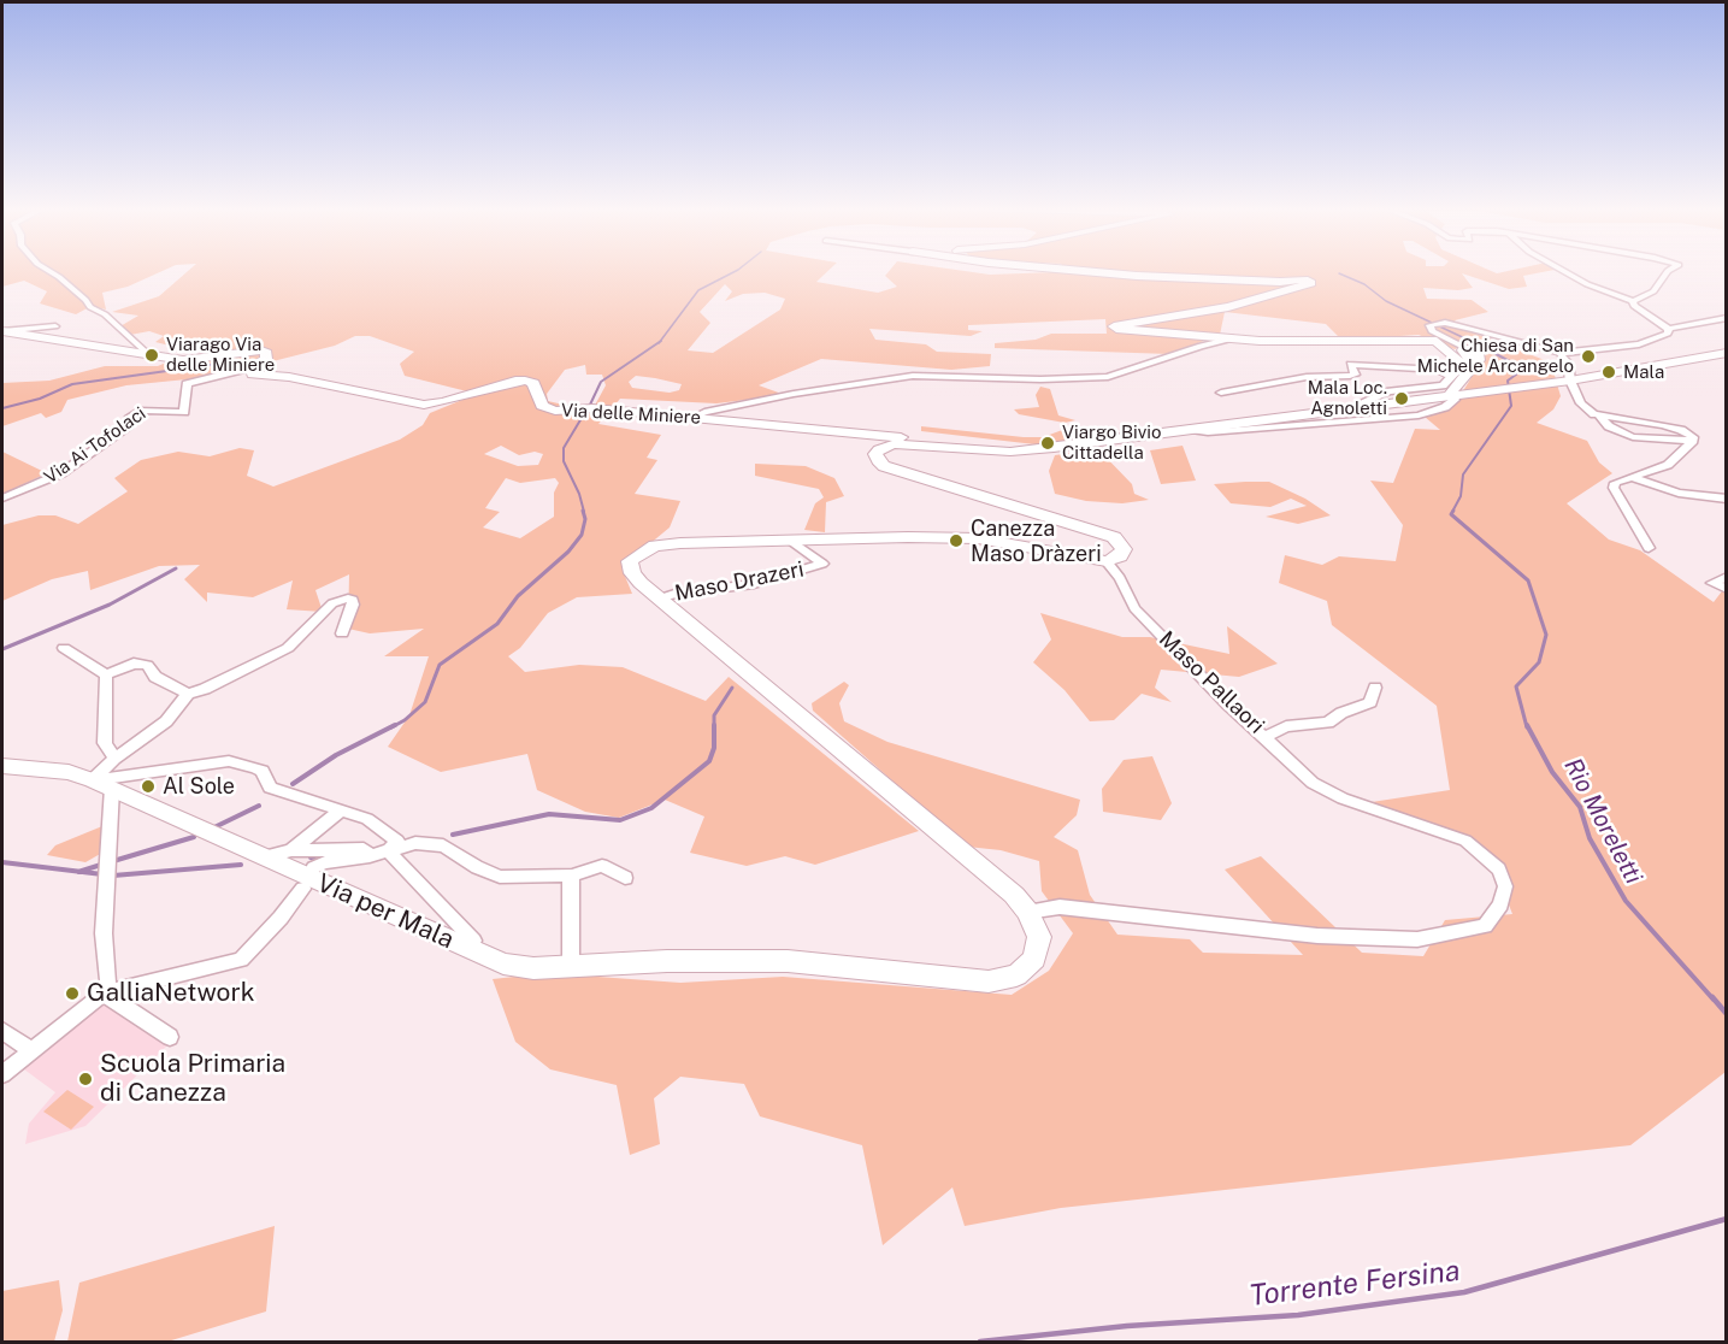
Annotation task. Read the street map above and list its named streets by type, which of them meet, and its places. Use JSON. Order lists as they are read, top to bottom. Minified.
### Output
{"streets":{"street":["Via delle Miniere","Via Ai Tofolaci","Maso Drazeri","Maso Pallaori","Via per Mala"]},"crossings":[["Via delle Miniere","Via Ai Tofolaci"]],"water":["Rio Moreletti","Torrente Fersina"],"places":["Viarago Via delle Miniere","Chiesa di San Michele Arcangelo","Mala","Mala Loc. Agnoletti","Viargo Bivio Cittadella","Canezza Maso Dràzeri","Al Sole","GalliaNetwork","Scuola Primaria di Canezza"]}
